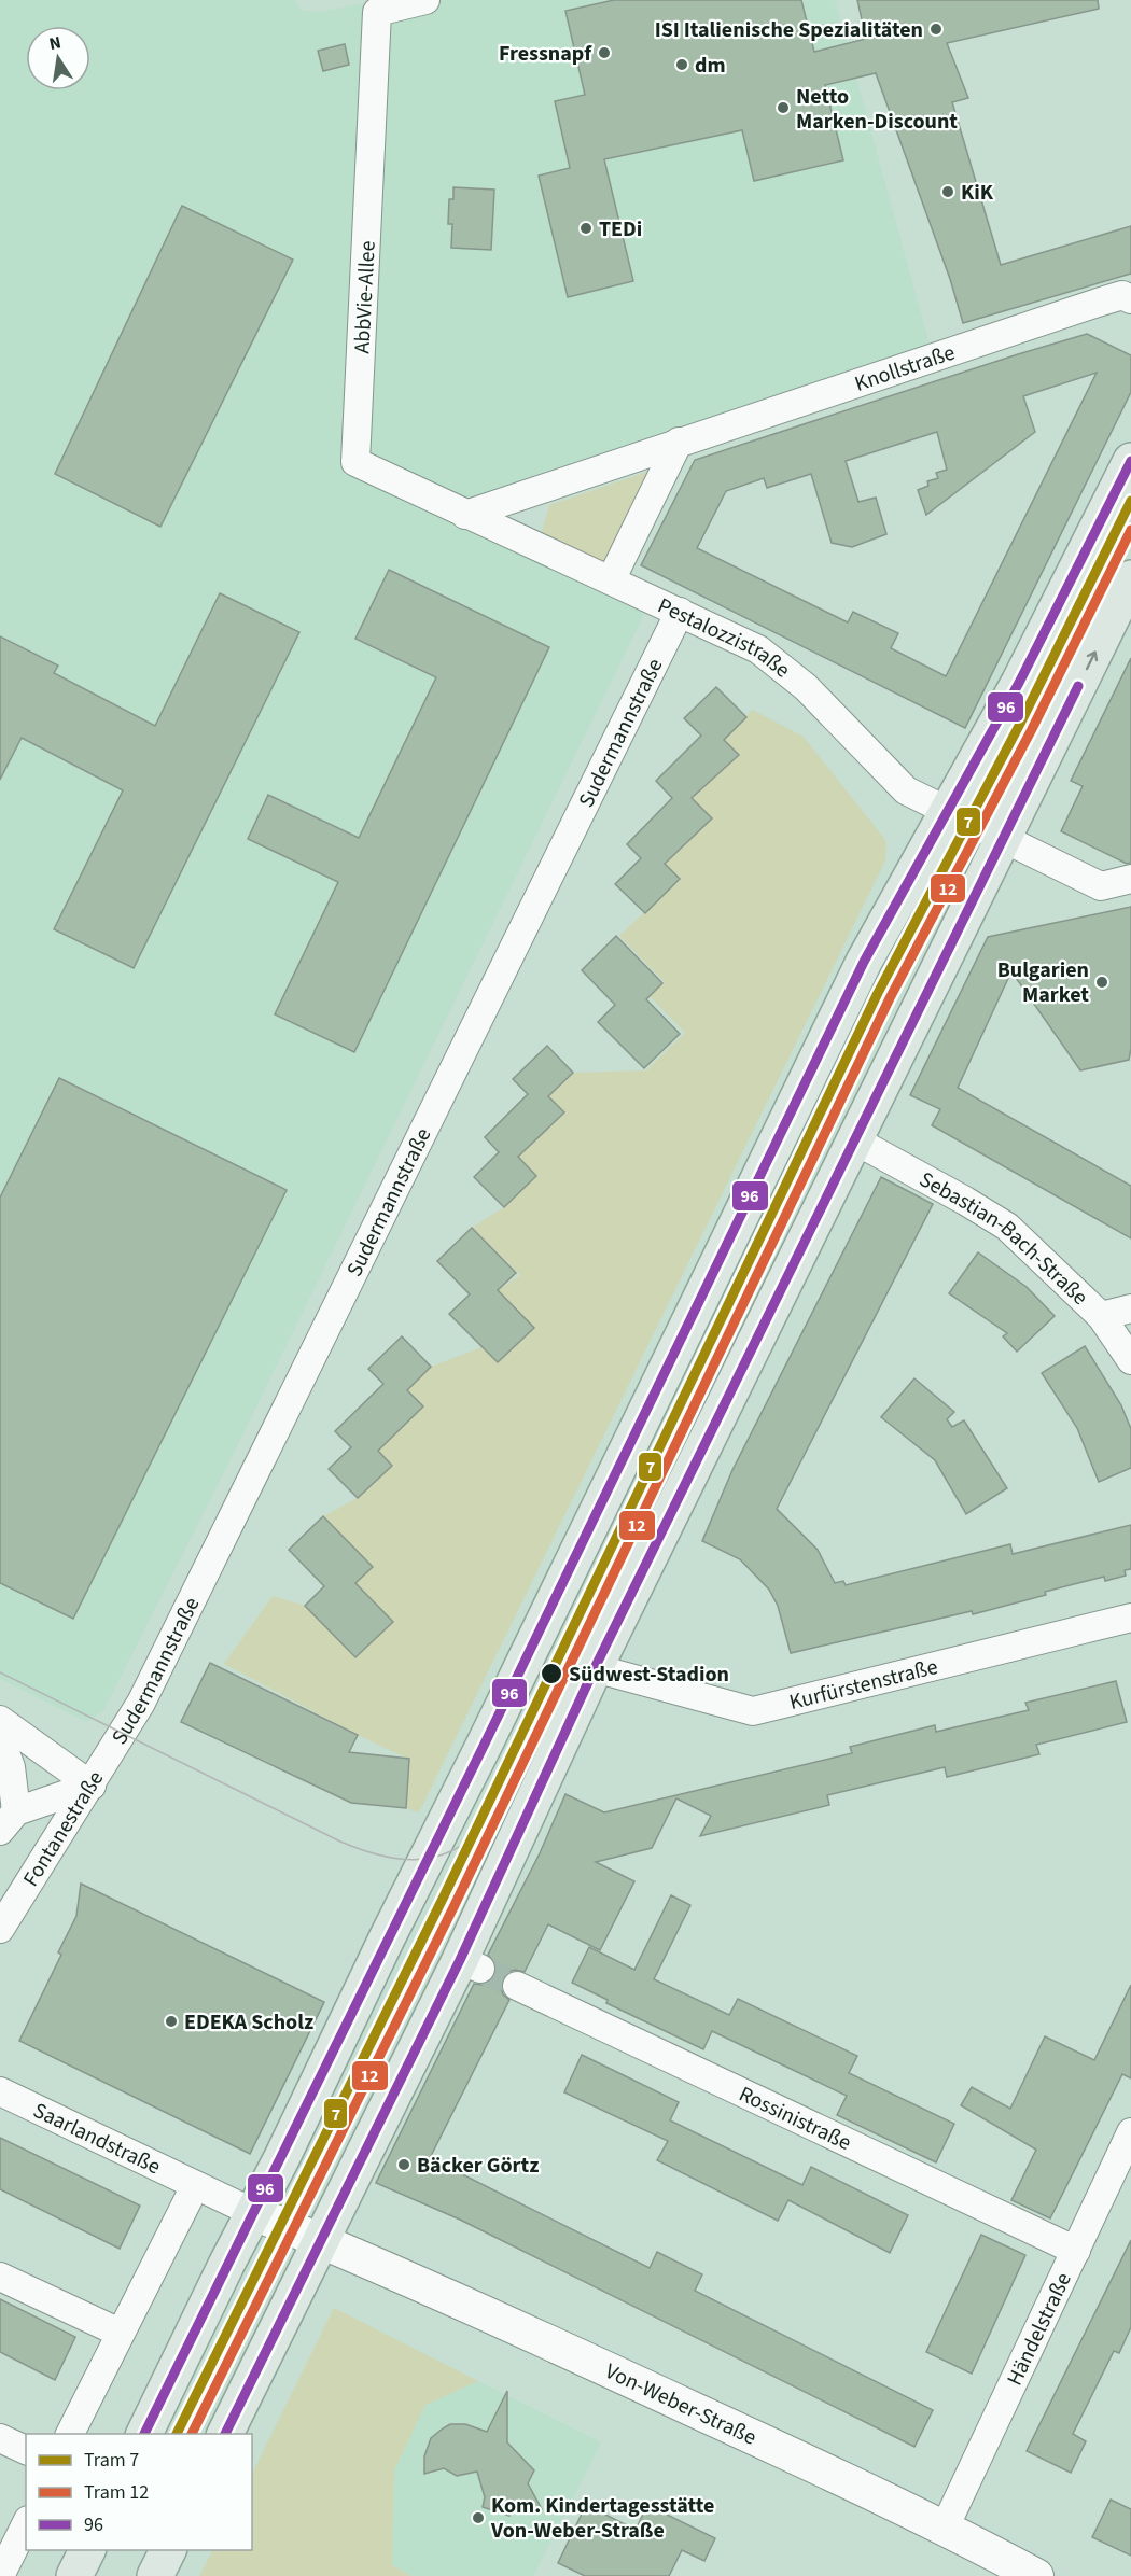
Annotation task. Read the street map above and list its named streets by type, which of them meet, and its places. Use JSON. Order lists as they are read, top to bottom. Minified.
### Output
{"streets":{"street":["AbbVie-Allee","Knollstraße","Pestalozzistraße","Sudermannstraße","Sebastian-Bach-Straße","Kurfürstenstraße","Fontanestraße","Rossinistraße","Saarlandstraße","Händelstraße","Von-Weber-Straße"]},"crossings":[["AbbVie-Allee","Knollstraße"],["AbbVie-Allee","Pestalozzistraße"],["Knollstraße","Pestalozzistraße"],["Pestalozzistraße","Sudermannstraße"],["Sudermannstraße","Fontanestraße"],["Rossinistraße","Händelstraße"],["Saarlandstraße","Von-Weber-Straße"],["Händelstraße","Von-Weber-Straße"]],"places":["ISI Italienische Spezialitäten","Fressnapf","dm","Netto Marken-Discount","KiK","TEDi","Bulgarien Market","Südwest-Stadion","EDEKA Scholz","Bäcker Görtz","Kom. Kindertagesstätte Von-Weber-Straße"],"lines":["transit line 96","tram line 7","tram line 12"],"legend":["Tram 7","Tram 12","96"],"north":"top"}
